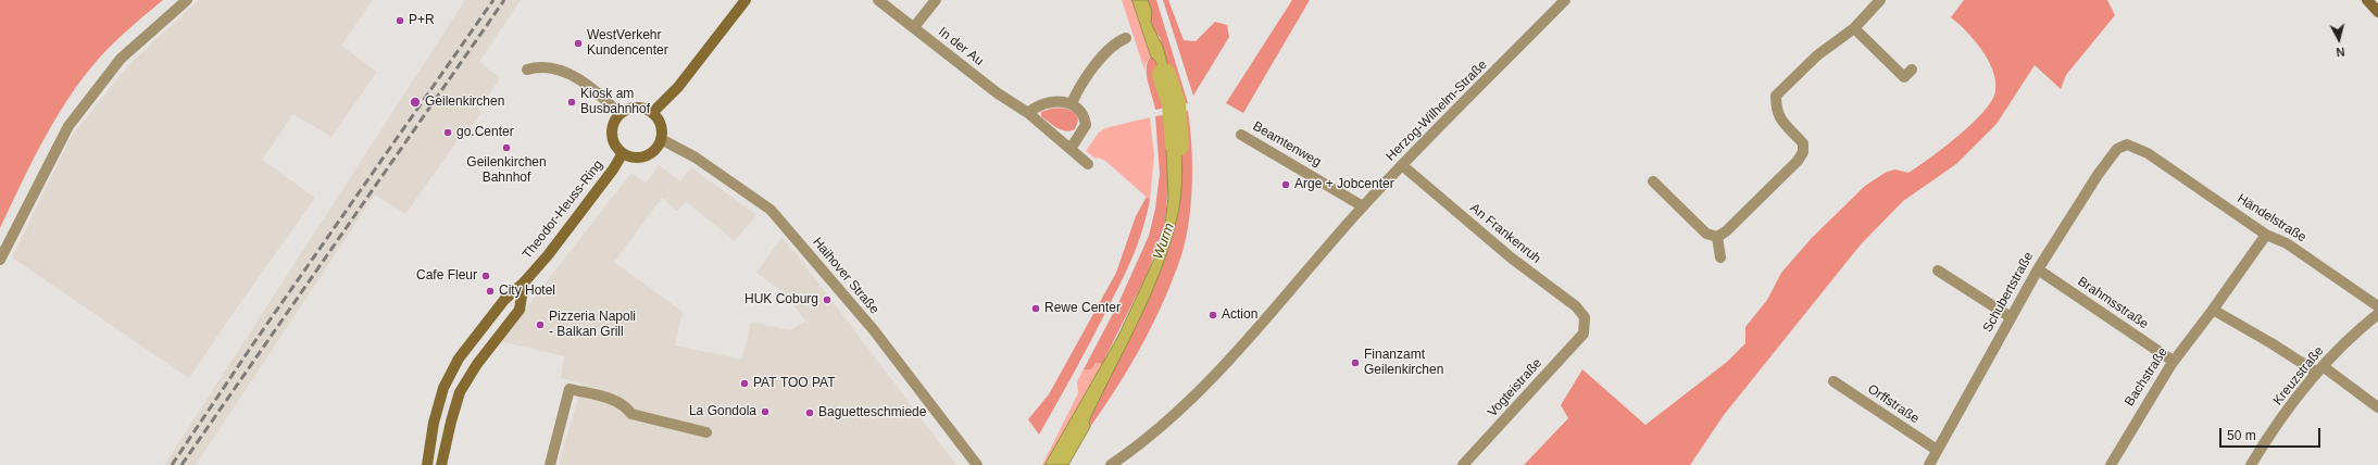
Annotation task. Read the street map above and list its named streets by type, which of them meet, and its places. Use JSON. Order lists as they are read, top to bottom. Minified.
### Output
{"streets":{"main road":["Theodor-Heuss-Ring"],"street":["In der Au","Herzog-Wilhelm-Straße","Beamtenweg","Händelstraße","An Frankenruh","Haihover Straße","Schubertstraße","Brahmsstraße","Kreuzstraße","Bachstraße","Vogteistraße","Orffstraße"]},"crossings":[["Herzog-Wilhelm-Straße","Beamtenweg"],["Herzog-Wilhelm-Straße","An Frankenruh"],["Theodor-Heuss-Ring","Haihover Straße"],["Händelstraße","Schubertstraße"],["Händelstraße","Bachstraße"],["An Frankenruh","Vogteistraße"],["Schubertstraße","Brahmsstraße"],["Schubertstraße","Orffstraße"],["Brahmsstraße","Bachstraße"]],"water":["Wurm"],"places":["P+R","WestVerkehr Kundencenter","Geilenkirchen","Kiosk am Busbahnhof","go.Center","Geilenkirchen Bahnhof","Arge + Jobcenter","Cafe Fleur","City Hotel","HUK Coburg","Rewe Center","Action","Pizzeria Napoli - Balkan Grill","Finanzamt Geilenkirchen","PAT TOO PAT","La Gondola","Baguetteschmiede"],"scale_bar":"50 m","north":"bottom"}
